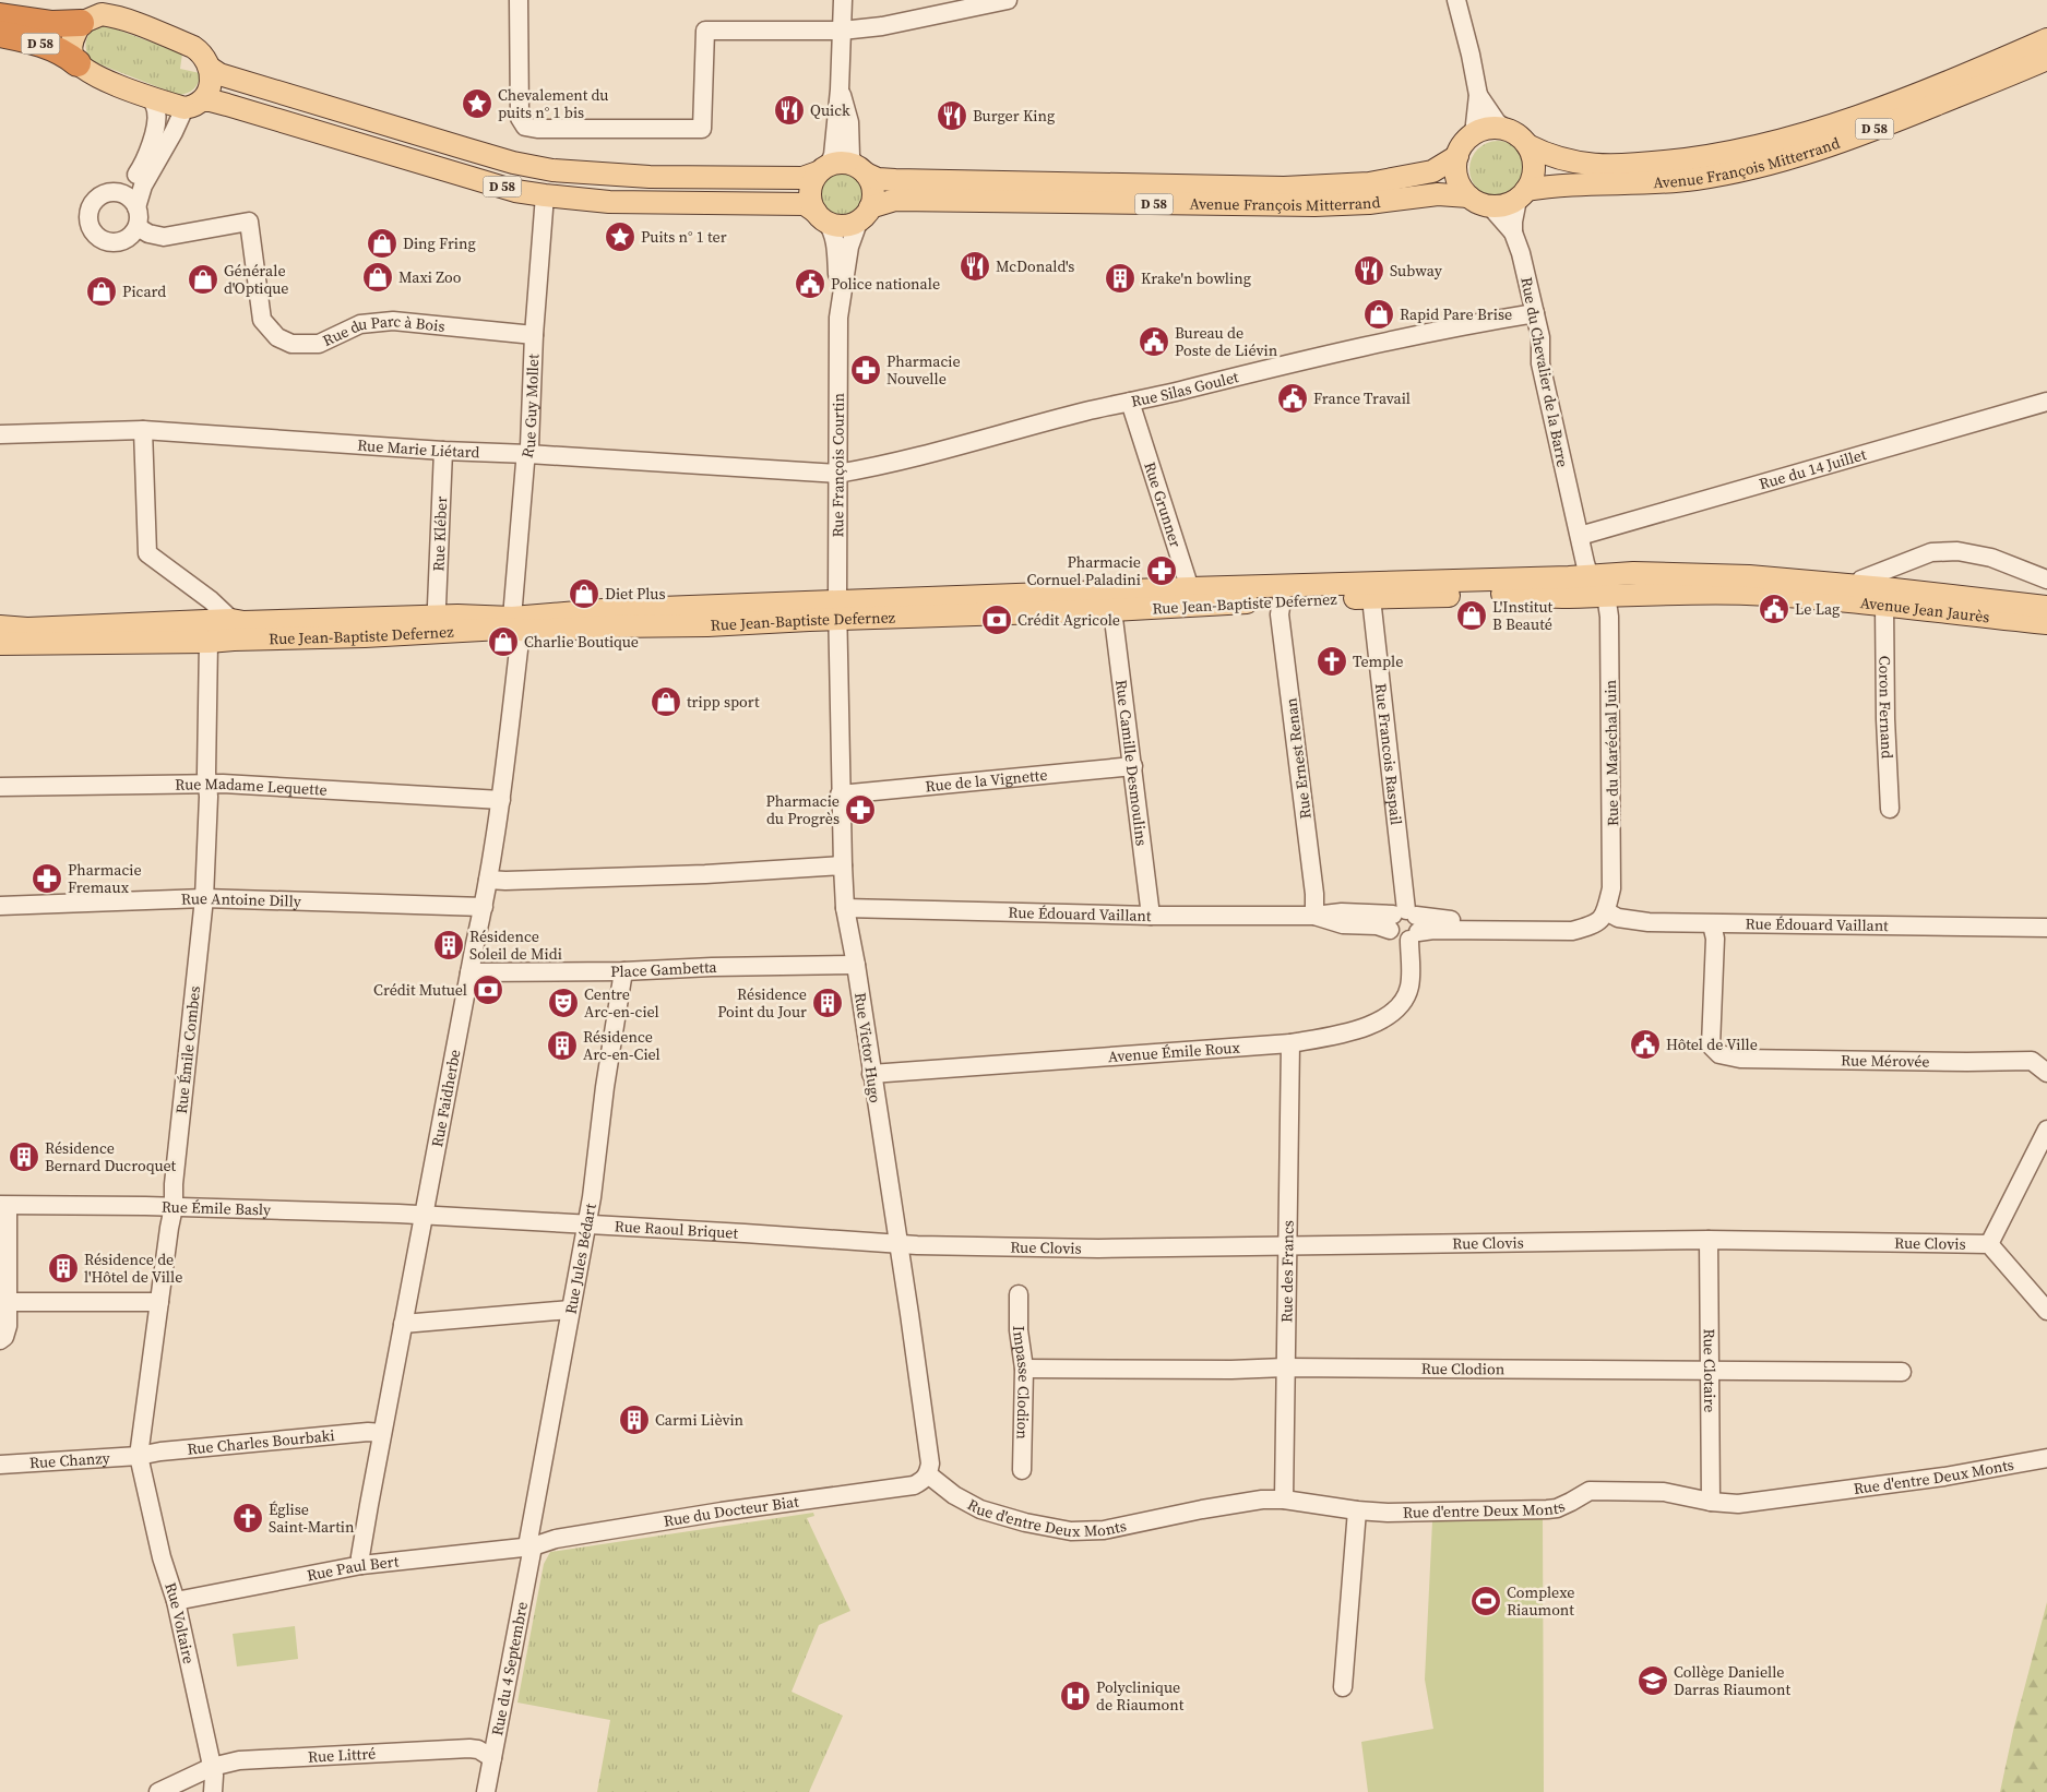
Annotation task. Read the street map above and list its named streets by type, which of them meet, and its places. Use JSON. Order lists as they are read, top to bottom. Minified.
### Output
{"streets":{"highway":["D 58"],"main road":["Avenue François Mitterrand","Rue Jean-Baptiste Defernez","Avenue Jean Jaurès"],"street":["Rue du Parc à Bois","Rue du Chevalier de la Barre","Rue Silas Goulet","Rue Guy Mollet","Rue Marie Liétard","Rue François Courtin","Rue du 14 Juillet","Rue Grunner","Rue Kléber","Coron Fernand","Rue du Maréchal Juin","Rue Francois Raspail","Rue Ernest Renan","Rue Camille Desmoulins","Rue de la Vignette","Rue Madame Lequette","Rue Antoine Dilly","Rue Édouard Vaillant","Place Gambetta","Rue Victor Hugo","Rue Émile Combes","Avenue Émile Roux","Rue Mérovée","Rue Faidherbe","Rue Émile Basly","Rue Raoul Briquet","Rue Clovis","Rue Jules Bédart","Rue des Francs","Rue Clodion","Rue Clotaire","Impasse Clodion","Rue Charles Bourbaki","Rue Chanzy","Rue d'entre Deux Monts","Rue du Docteur Biat","Rue Paul Bert","Rue Voltaire","Rue du 4 Septembre","Rue Littré"]},"crossings":[["D 58","Avenue François Mitterrand"],["D 58","Rue Guy Mollet"],["Rue du Parc à Bois","Rue Guy Mollet"],["Rue du Chevalier de la Barre","Rue Silas Goulet"],["Rue du Chevalier de la Barre","Rue du 14 Juillet"],["Rue du Chevalier de la Barre","Rue Jean-Baptiste Defernez"],["Rue du Chevalier de la Barre","Avenue Jean Jaurès"],["Rue Silas Goulet","Rue Marie Liétard"],["Rue Silas Goulet","Rue François Courtin"],["Rue Silas Goulet","Rue Grunner"],["Rue Guy Mollet","Rue Marie Liétard"],["Rue Guy Mollet","Rue Jean-Baptiste Defernez"],["Rue Guy Mollet","Rue Faidherbe"],["Rue Marie Liétard","Rue François Courtin"],["Rue Marie Liétard","Rue Kléber"],["Rue François Courtin","Rue Jean-Baptiste Defernez"],["Rue François Courtin","Rue Victor Hugo"],["Rue Grunner","Rue Jean-Baptiste Defernez"],["Rue Kléber","Rue Jean-Baptiste Defernez"],["Rue Jean-Baptiste Defernez","Avenue Jean Jaurès"],["Rue Jean-Baptiste Defernez","Rue du Maréchal Juin"],["Rue Jean-Baptiste Defernez","Rue Francois Raspail"],["Rue Jean-Baptiste Defernez","Rue Ernest Renan"],["Rue Jean-Baptiste Defernez","Rue Camille Desmoulins"],["Rue Jean-Baptiste Defernez","Rue Victor Hugo"],["Rue Jean-Baptiste Defernez","Rue Émile Combes"],["Rue Jean-Baptiste Defernez","Rue Faidherbe"],["Avenue Jean Jaurès","Coron Fernand"],["Avenue Jean Jaurès","Rue du Maréchal Juin"],["Rue du Maréchal Juin","Rue Édouard Vaillant"],["Rue Francois Raspail","Rue Édouard Vaillant"],["Rue Francois Raspail","Avenue Émile Roux"],["Rue Ernest Renan","Rue Édouard Vaillant"],["Rue Camille Desmoulins","Rue de la Vignette"],["Rue Camille Desmoulins","Rue Édouard Vaillant"],["Rue de la Vignette","Rue Victor Hugo"],["Rue Madame Lequette","Rue Émile Combes"],["Rue Madame Lequette","Rue Faidherbe"],["Rue Antoine Dilly","Rue Émile Combes"],["Rue Antoine Dilly","Rue Faidherbe"],["Rue Édouard Vaillant","Rue Victor Hugo"],["Rue Édouard Vaillant","Avenue Émile Roux"],["Rue Édouard Vaillant","Rue Mérovée"],["Place Gambetta","Rue Victor Hugo"],["Place Gambetta","Rue Faidherbe"],["Place Gambetta","Rue Jules Bédart"],["Rue Victor Hugo","Avenue Émile Roux"],["Rue Victor Hugo","Rue Raoul Briquet"],["Rue Victor Hugo","Rue Clovis"],["Rue Victor Hugo","Rue d'entre Deux Monts"],["Rue Victor Hugo","Rue du Docteur Biat"],["Rue Émile Combes","Rue Émile Basly"],["Rue Émile Combes","Rue Charles Bourbaki"],["Rue Émile Combes","Rue Chanzy"],["Rue Émile Combes","Rue Voltaire"],["Avenue Émile Roux","Rue des Francs"],["Rue Faidherbe","Rue Émile Basly"],["Rue Faidherbe","Rue Raoul Briquet"],["Rue Faidherbe","Rue Charles Bourbaki"],["Rue Faidherbe","Rue Paul Bert"],["Rue Émile Basly","Rue Raoul Briquet"],["Rue Raoul Briquet","Rue Clovis"],["Rue Raoul Briquet","Rue Jules Bédart"],["Rue Clovis","Rue des Francs"],["Rue Clovis","Rue Clotaire"],["Rue Jules Bédart","Rue du Docteur Biat"],["Rue Jules Bédart","Rue Paul Bert"],["Rue Jules Bédart","Rue du 4 Septembre"],["Rue des Francs","Rue Clodion"],["Rue des Francs","Rue d'entre Deux Monts"],["Rue Clodion","Rue Clotaire"],["Rue Clodion","Impasse Clodion"],["Rue Clotaire","Rue d'entre Deux Monts"],["Rue Charles Bourbaki","Rue Chanzy"],["Rue Charles Bourbaki","Rue Voltaire"],["Rue Chanzy","Rue Voltaire"],["Rue d'entre Deux Monts","Rue du Docteur Biat"],["Rue du Docteur Biat","Rue Paul Bert"],["Rue du Docteur Biat","Rue du 4 Septembre"],["Rue Paul Bert","Rue Voltaire"],["Rue Paul Bert","Rue du 4 Septembre"],["Rue Voltaire","Rue Littré"],["Rue du 4 Septembre","Rue Littré"]],"places":{"place":["Chevalement du puits n° 1 bis","Puits n° 1 ter"],"restaurant":["Quick","Burger King","McDonald's","Subway"],"shop":["Ding Fring","Maxi Zoo","Générale d'Optique","Picard","Rapid Pare Brise","Diet Plus","L'Institut B Beauté","Charlie Boutique","tripp sport"],"building":["Krake'n bowling","Résidence Soleil de Midi","Résidence Point du Jour","Résidence Arc-en-Ciel","Résidence Bernard Ducroquet","Résidence de l'Hôtel de Ville","Carmi Lièvin"],"public building":["Police nationale","Bureau de Poste de Liévin","France Travail","Le Lag","Hôtel de Ville"],"pharmacy":["Pharmacie Nouvelle","Pharmacie Cornuel Paladini","Pharmacie du Progrès","Pharmacie Fremaux"],"bank":["Crédit Agricole","Crédit Mutuel"],"church":["Temple","Église Saint-Martin"],"theatre":["Centre Arc-en-ciel"],"sports":["Complexe Riaumont"],"school or university":["Collège Danielle Darras Riaumont"],"hospital":["Polyclinique de Riaumont"]}}
